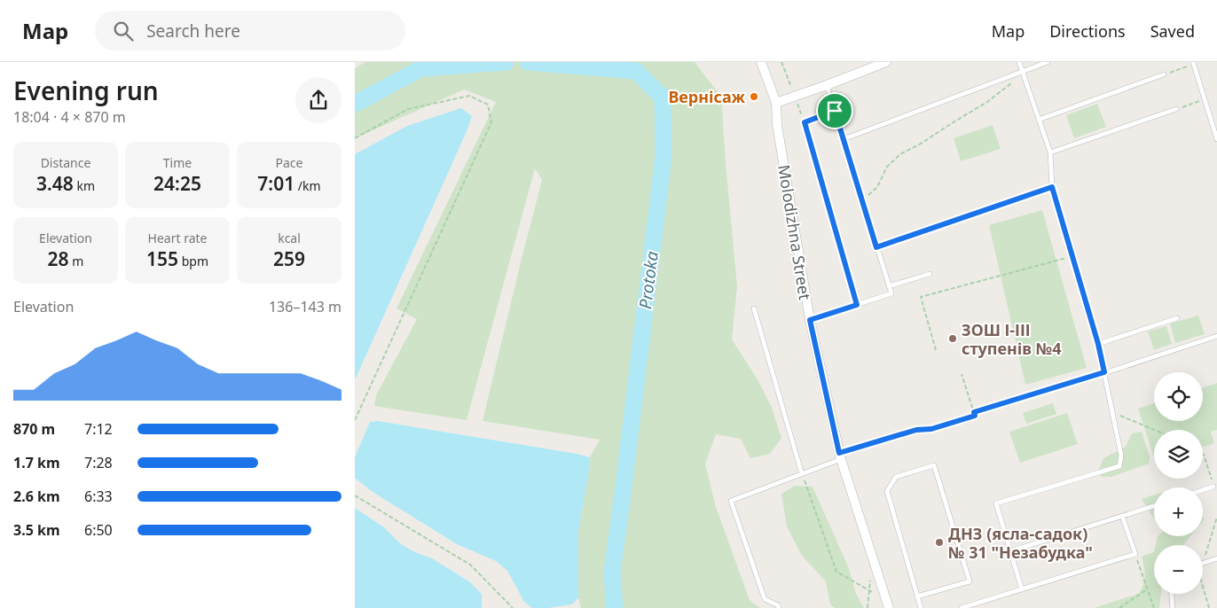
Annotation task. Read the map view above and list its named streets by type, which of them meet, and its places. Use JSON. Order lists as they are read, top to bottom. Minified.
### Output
{"streets":{"street":["Molodizhna Street"]},"water":["Protoka"],"places":["Вернісаж","ЗОШ І-ІІІ ступенів №4","ДНЗ (ясла-садок) № 31 \"Незабудка\""],"page":{"header":"Map","search":"Search here","nav":["Map","Directions","Saved"],"heading":["Evening run","18:04 · 4 × 870 m"],"stats":[["Distance","3.48 km"],["Time","24:25"],["Pace","7:01 /km"],["Elevation","28 m"],["Heart rate","155 bpm"],["kcal","259"]],"chart":["Elevation","136–143 m"],"map_buttons":["+","−"],"list":[{"name":"870 m","note":"7:12"},{"name":"1.7 km","note":"7:28"},{"name":"2.6 km","note":"6:33"},{"name":"3.5 km","note":"6:50"}]}}
